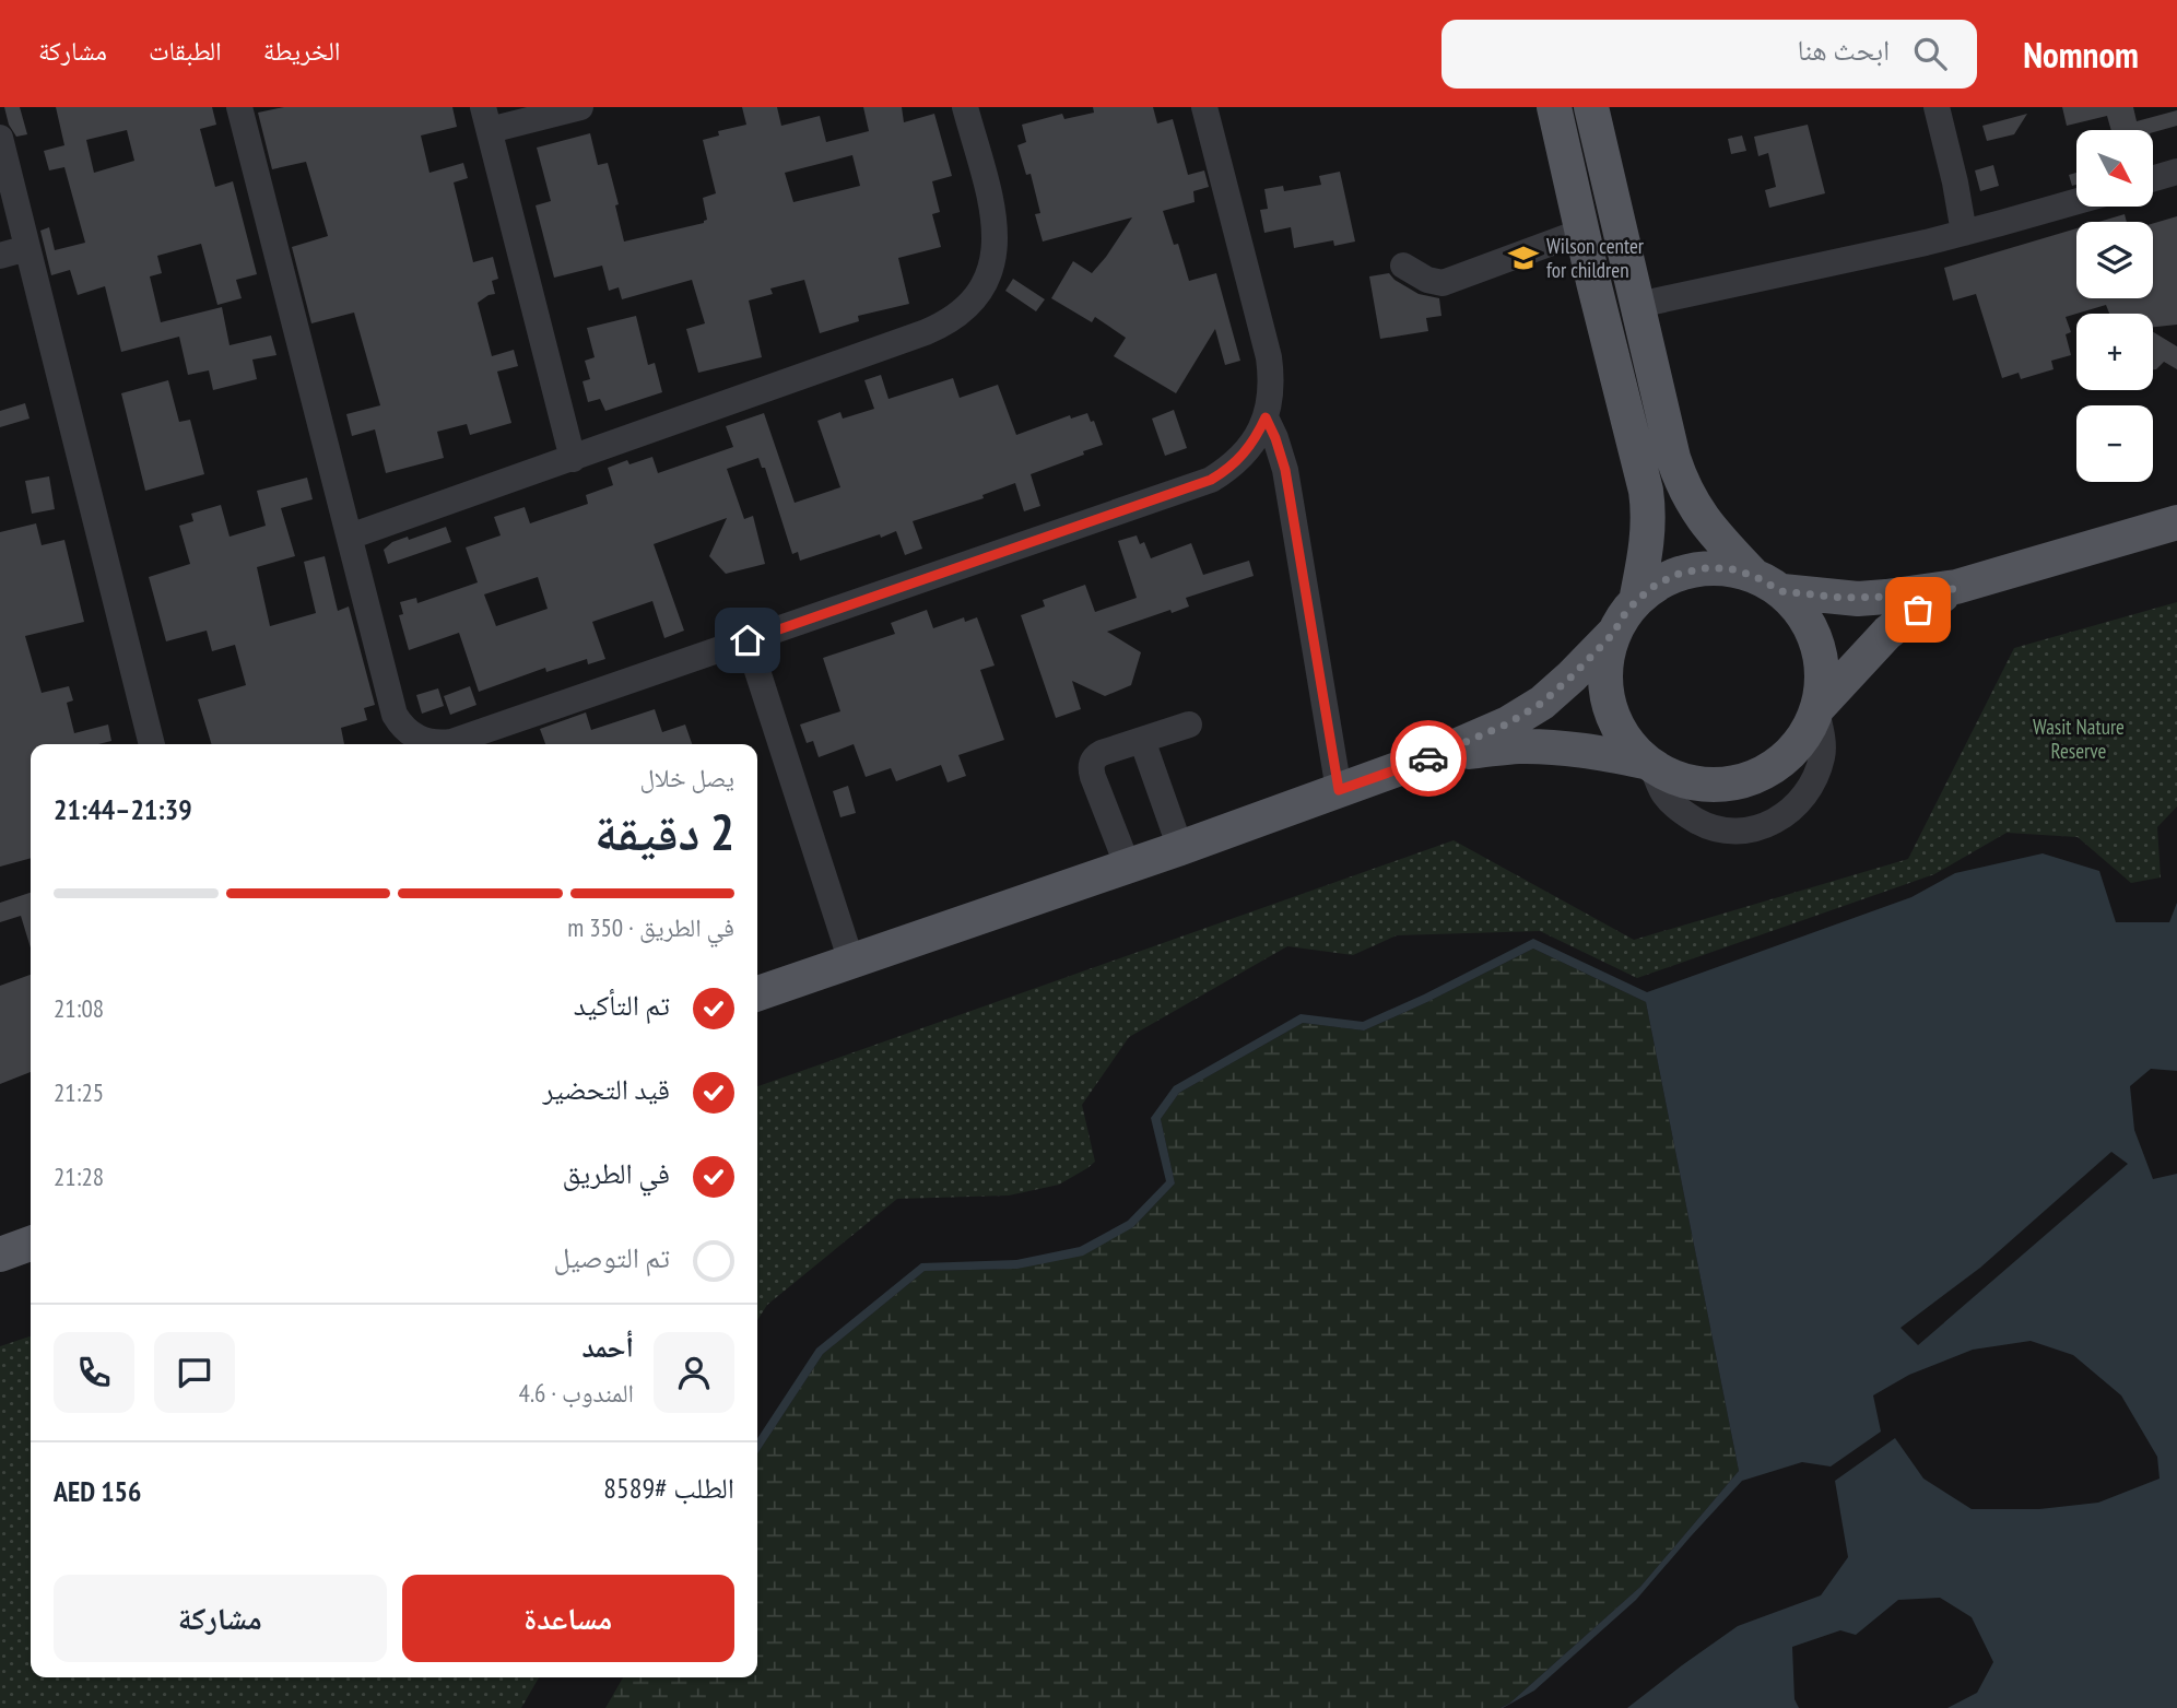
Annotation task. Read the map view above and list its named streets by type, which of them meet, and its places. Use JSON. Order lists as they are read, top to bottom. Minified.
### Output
{"parks":["Wasit Nature Reserve"],"places":{"school or university":["Wilson center for children"]},"north":"bottom right","page":{"header":"Nomnom","search":"ابحث هنا","nav":["الخريطة","الطبقات","مشاركة"],"map_buttons":["+","−"],"heading":["2 دقيقة","يصل خلال","21:39–21:44"],"panel":["أحمد","المندوب · 4.6","الطلب #8589","AED 156"],"bar":"في الطريق · 350 m","list":[["تم التأكيد","21:08"],["قيد التحضير","21:25"],["في الطريق","21:28"],"تم التوصيل"],"buttons":["مساعدة","مشاركة"]}}
